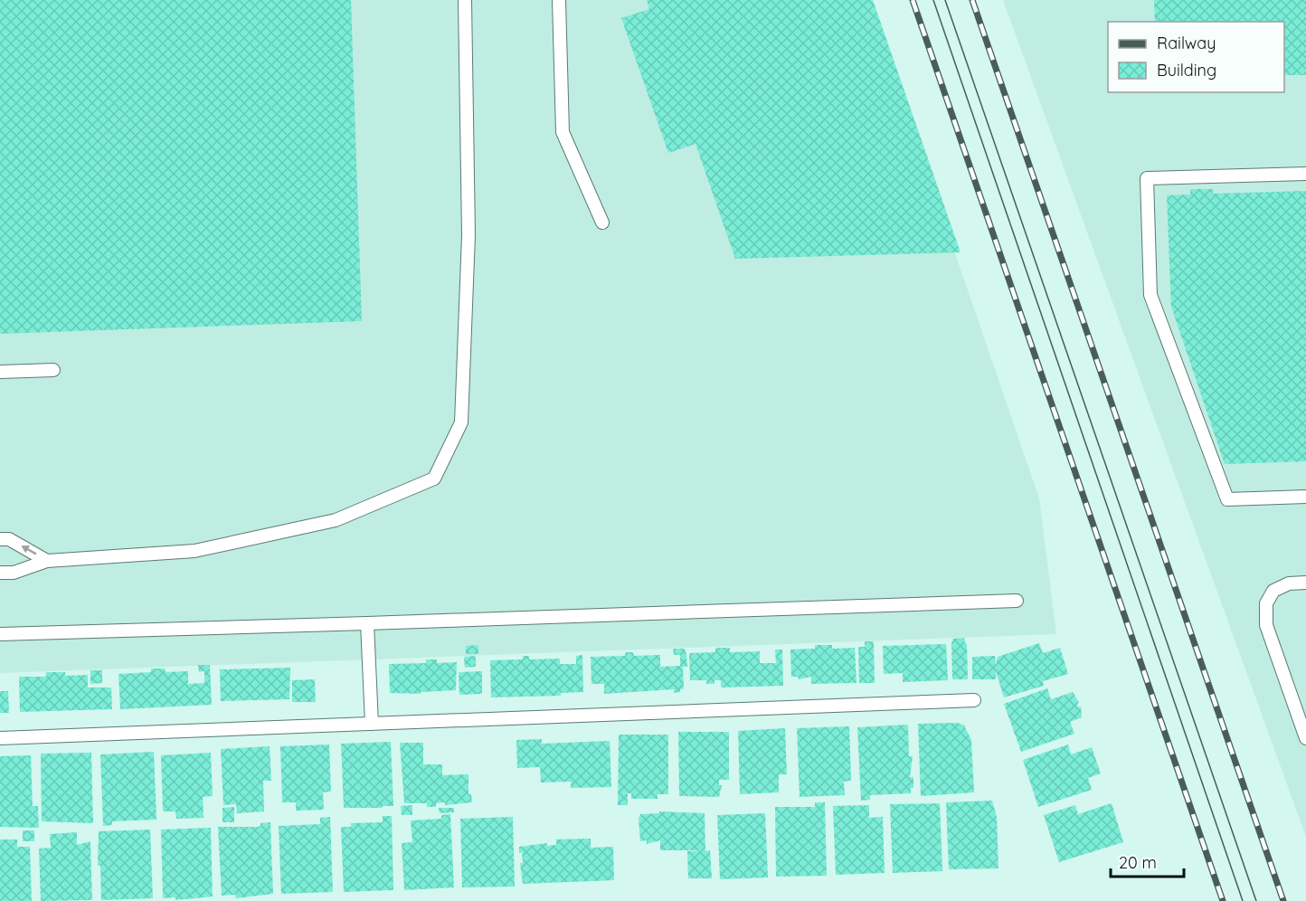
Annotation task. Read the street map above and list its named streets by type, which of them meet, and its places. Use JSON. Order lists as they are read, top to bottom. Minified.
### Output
{"legend":["Railway","Building"],"scale_bar":"20 m"}
